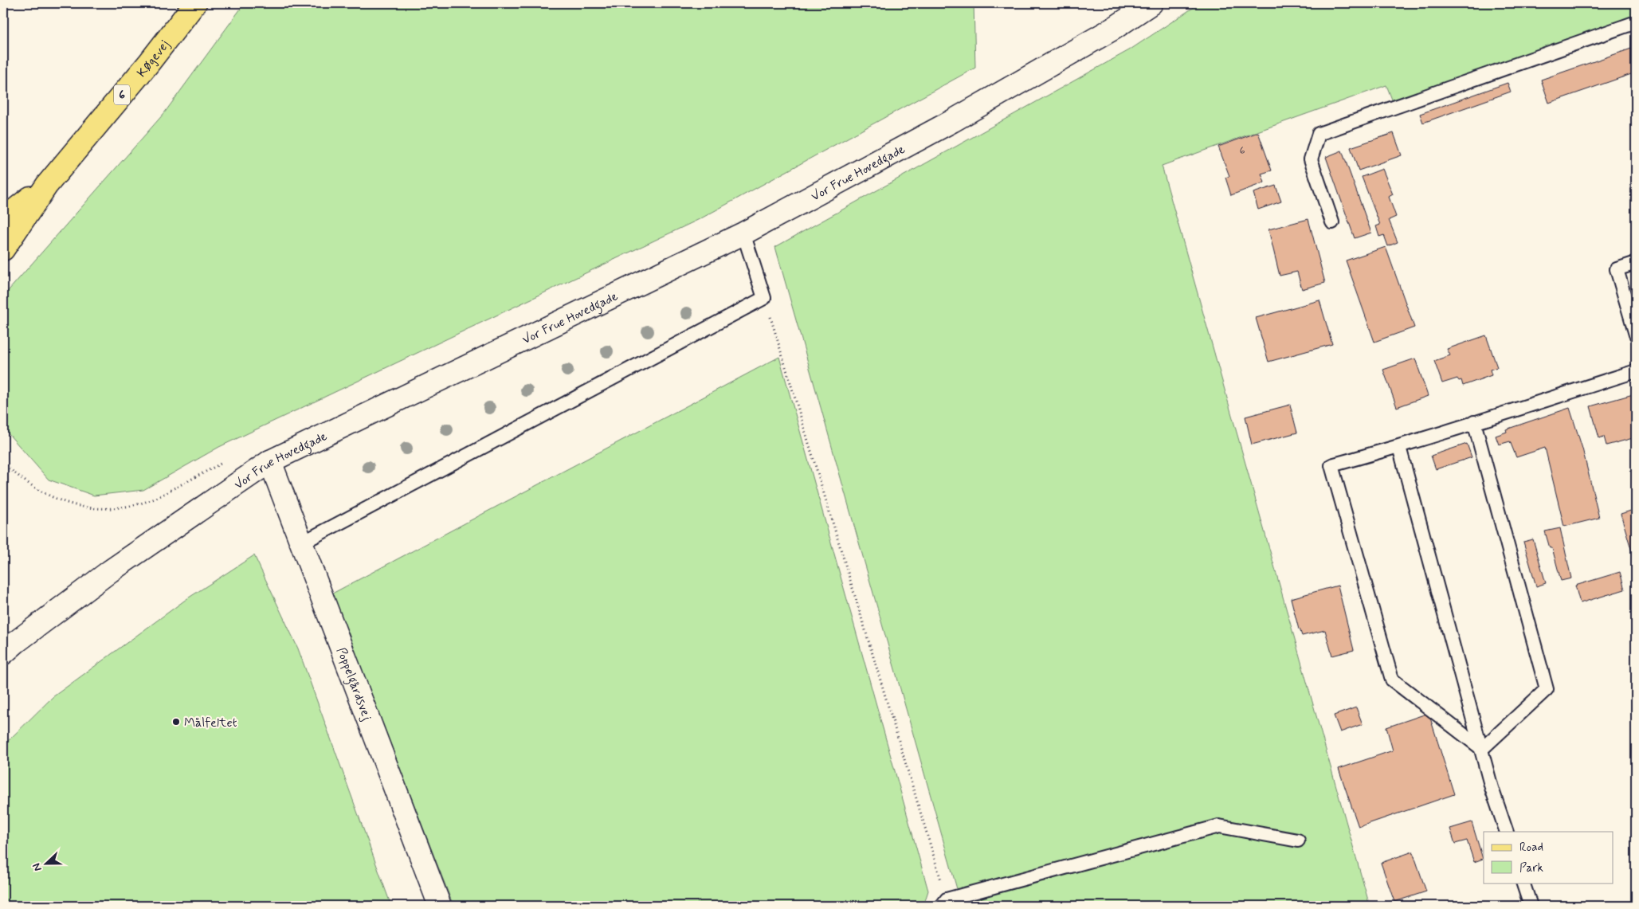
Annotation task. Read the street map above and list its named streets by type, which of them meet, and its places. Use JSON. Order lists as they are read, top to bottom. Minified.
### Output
{"streets":{"main road":["Køgevej","6"],"street":["Vor Frue Hovedgade","Poppelgårdsvej"]},"crossings":[["Vor Frue Hovedgade","Poppelgårdsvej"]],"places":["Målfeltet"],"house_numbers":["6"],"legend":["Road","Park"],"north":"left"}
